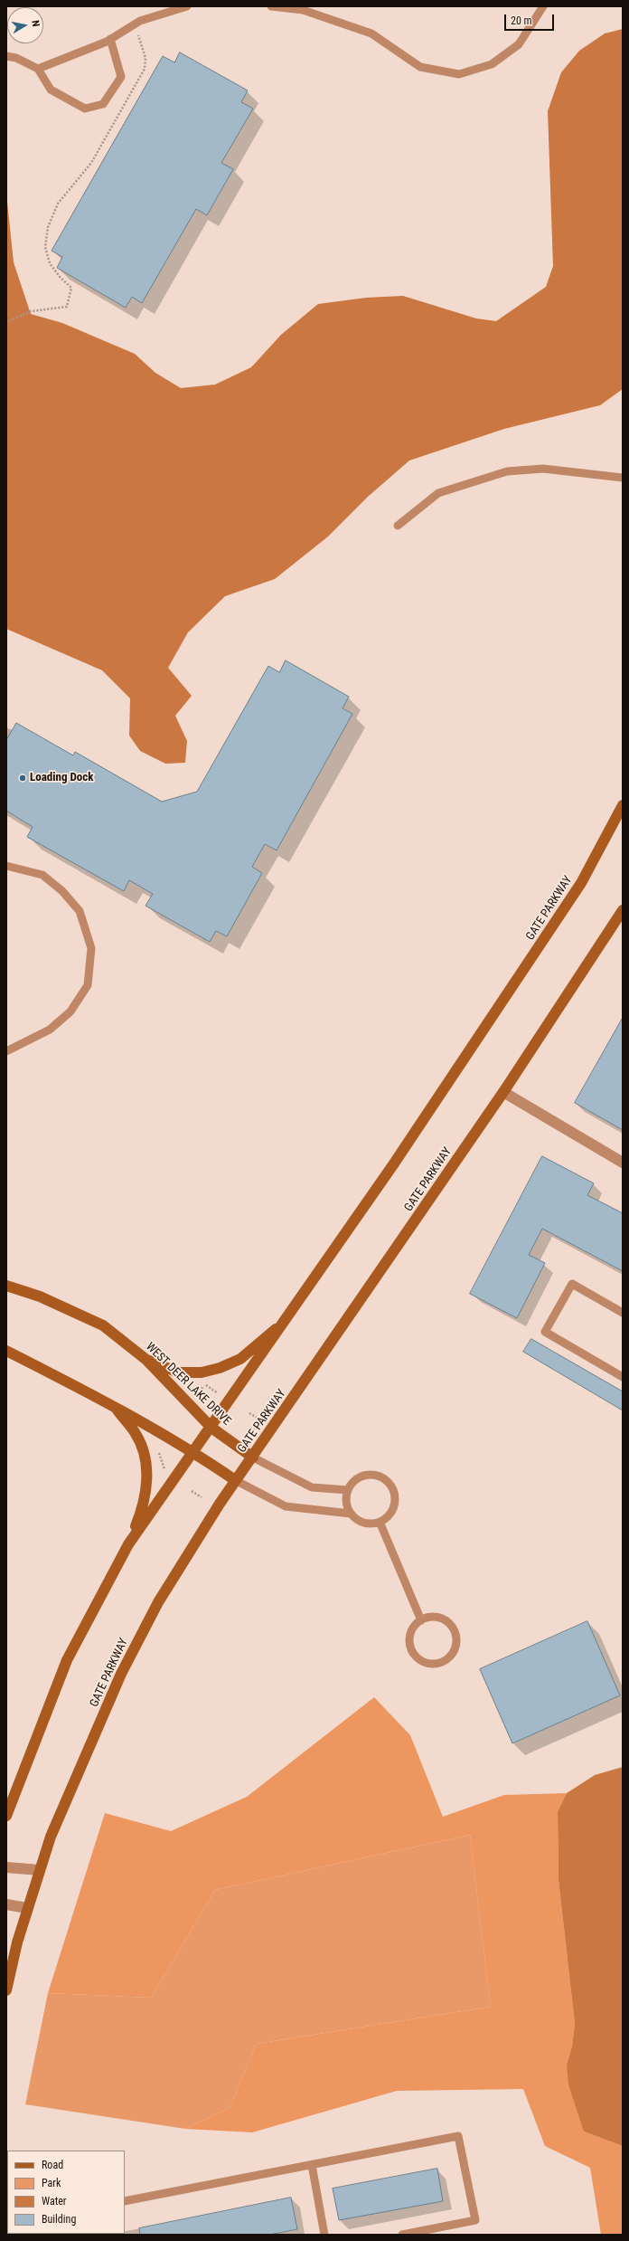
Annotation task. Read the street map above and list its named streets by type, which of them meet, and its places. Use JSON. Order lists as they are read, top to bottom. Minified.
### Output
{"streets":{"main road":["GATE PARKWAY","WEST DEER LAKE DRIVE"]},"crossings":[["GATE PARKWAY","WEST DEER LAKE DRIVE"]],"places":["Loading Dock"],"legend":["Road","Park","Water","Building"],"scale_bar":"20 m","north":"right"}
